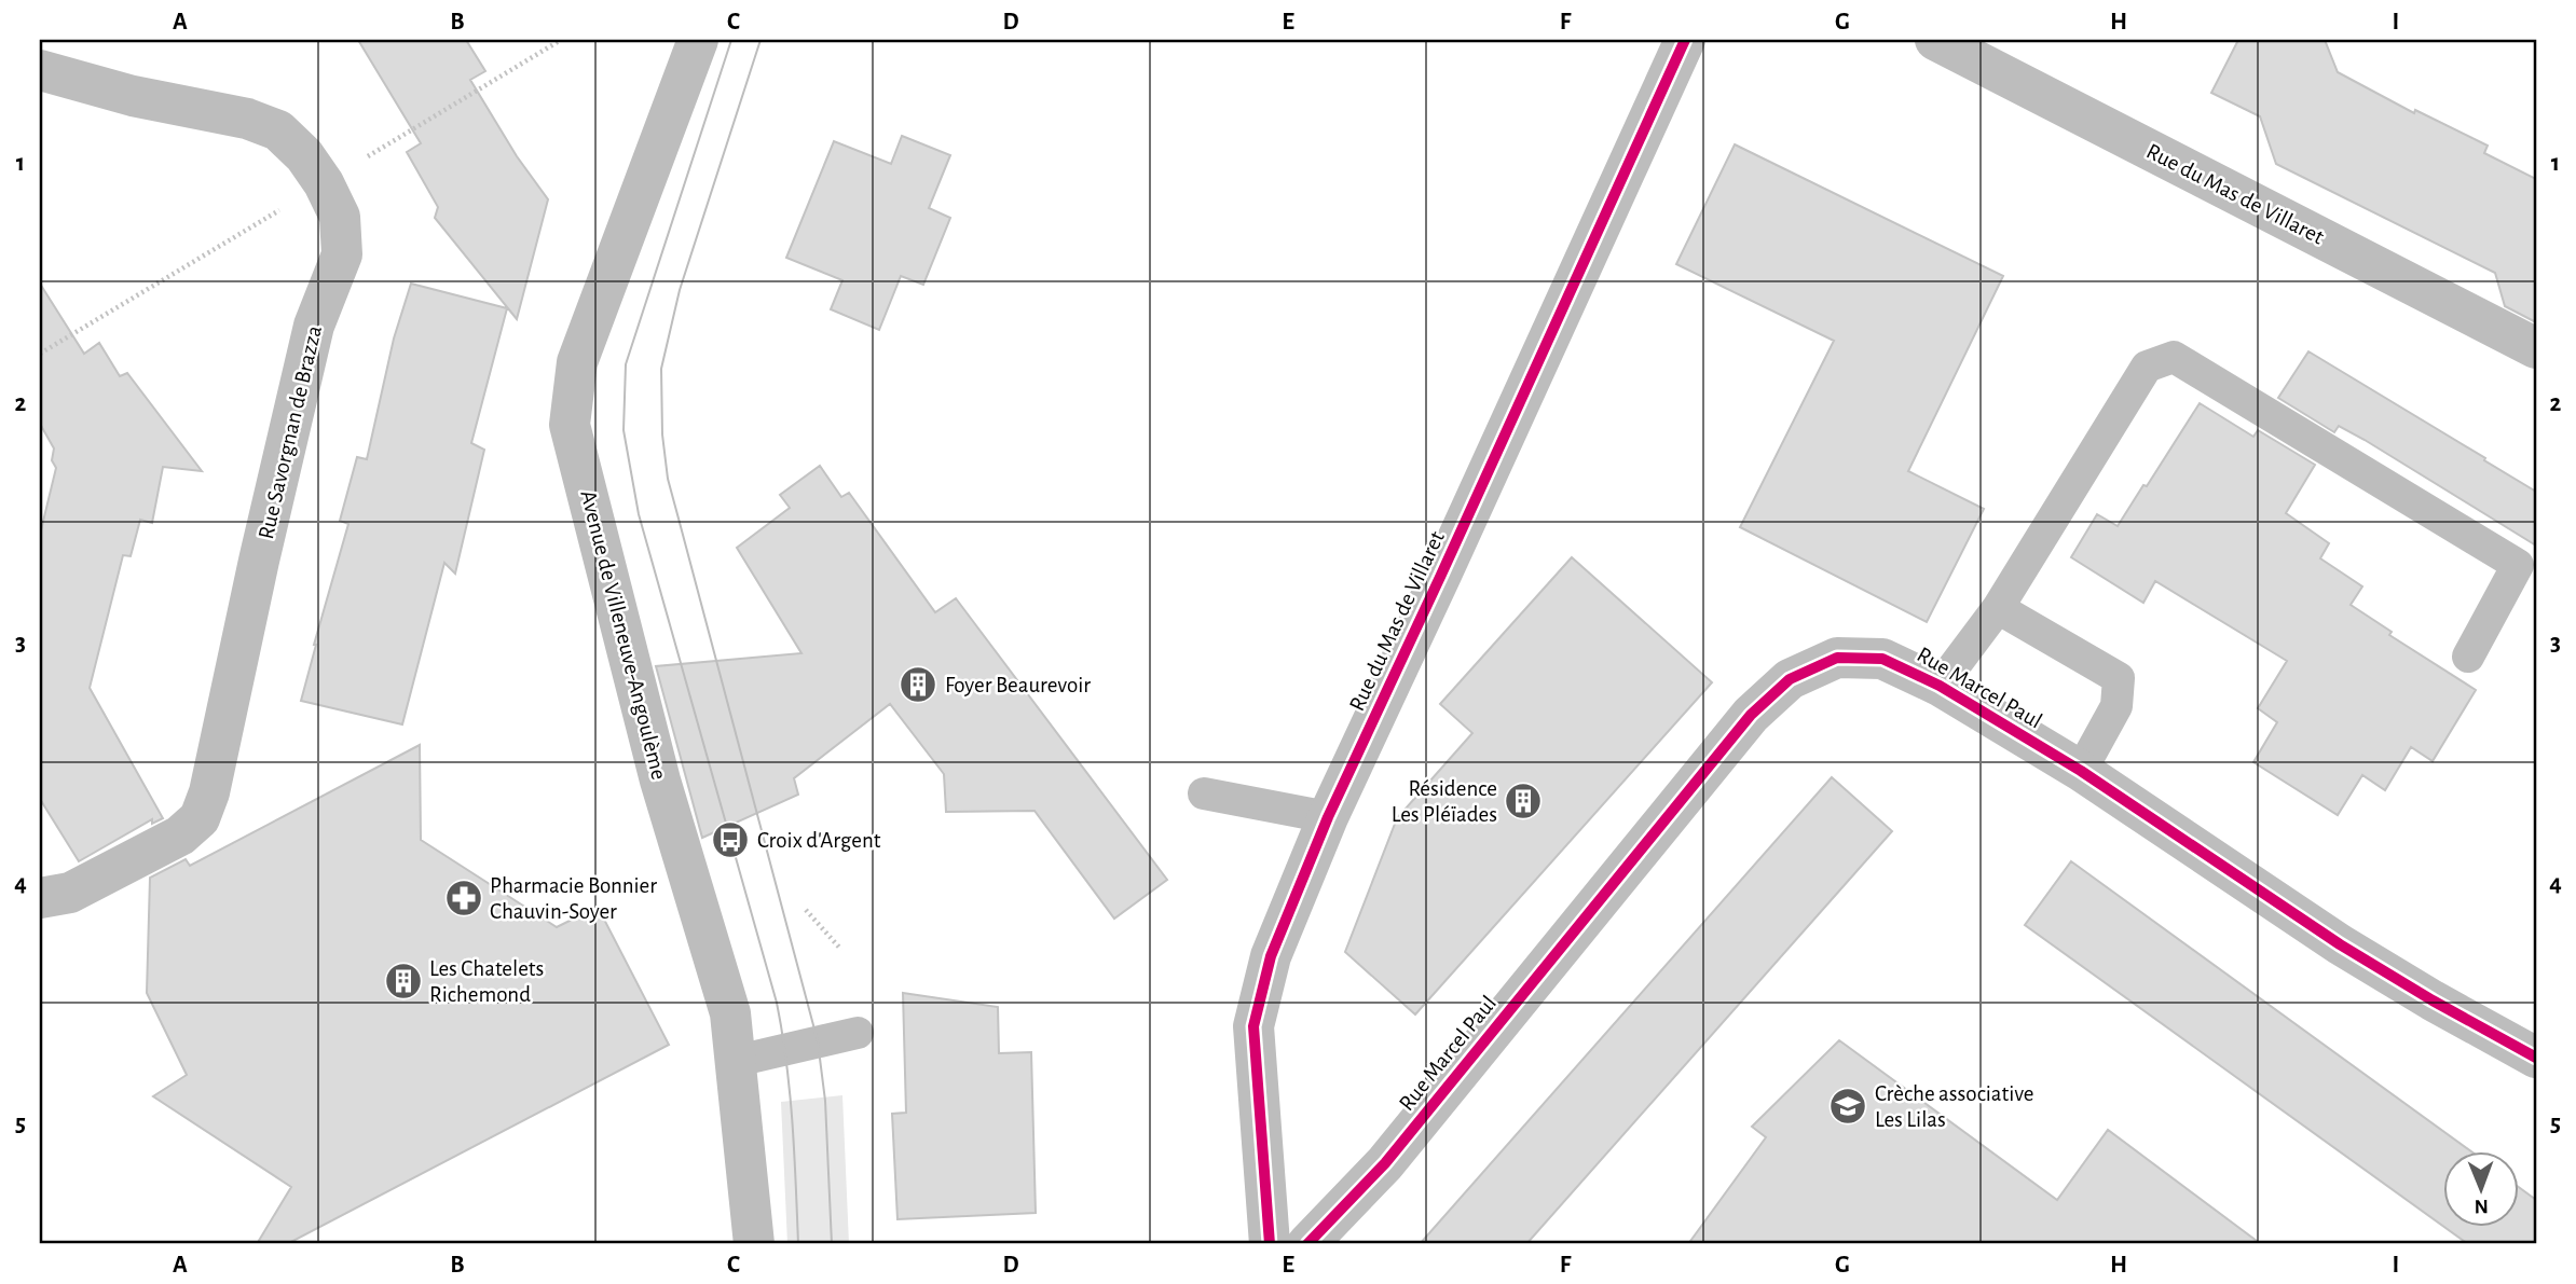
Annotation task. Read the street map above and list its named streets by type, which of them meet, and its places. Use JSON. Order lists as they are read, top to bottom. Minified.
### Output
{"streets":{"street":["Rue du Mas de Villaret","Rue Savorgnan de Brazza","Avenue de Villeneuve-Angoulème","Rue Marcel Paul"]},"places":{"building":["Foyer Beaurevoir","Résidence Les Pléïades","Les Chatelets Richemond"],"bus stop":["Croix d'Argent"],"pharmacy":["Pharmacie Bonnier Chauvin-Soyer"],"school or university":["Crèche associative Les Lilas"]},"north":"bottom","grid":{"columns":["A","B","C","D","E","F","G","H","I"],"rows":["1","2","3","4","5"]}}
